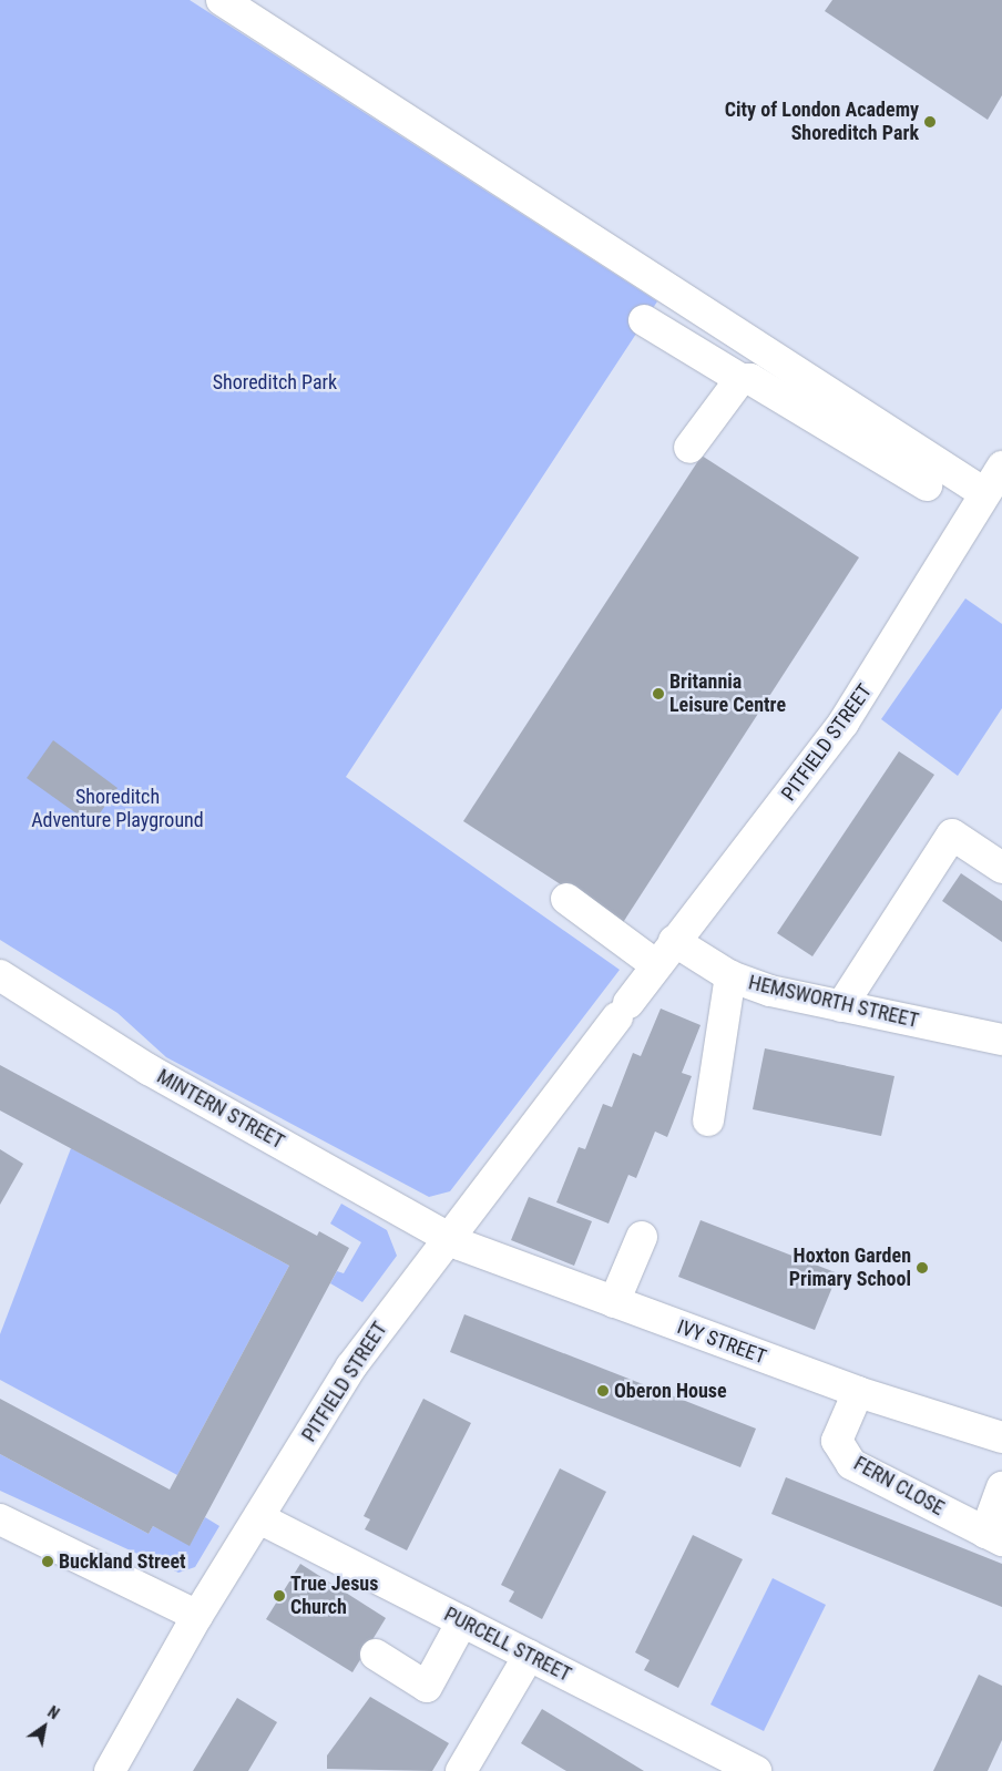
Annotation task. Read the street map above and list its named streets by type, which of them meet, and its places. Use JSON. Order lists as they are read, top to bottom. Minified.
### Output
{"streets":{"street":["PITFIELD STREET","HEMSWORTH STREET","MINTERN STREET","IVY STREET","FERN CLOSE","PURCELL STREET"]},"crossings":[["PITFIELD STREET","HEMSWORTH STREET"],["PITFIELD STREET","MINTERN STREET"],["PITFIELD STREET","IVY STREET"],["PITFIELD STREET","PURCELL STREET"],["MINTERN STREET","IVY STREET"],["IVY STREET","FERN CLOSE"]],"parks":["Shoreditch Park","Shoreditch Adventure Playground"],"places":["City of London Academy Shoreditch Park","Britannia Leisure Centre","Hoxton Garden Primary School","Oberon House","Buckland Street","True Jesus Church"],"north":"top right"}
